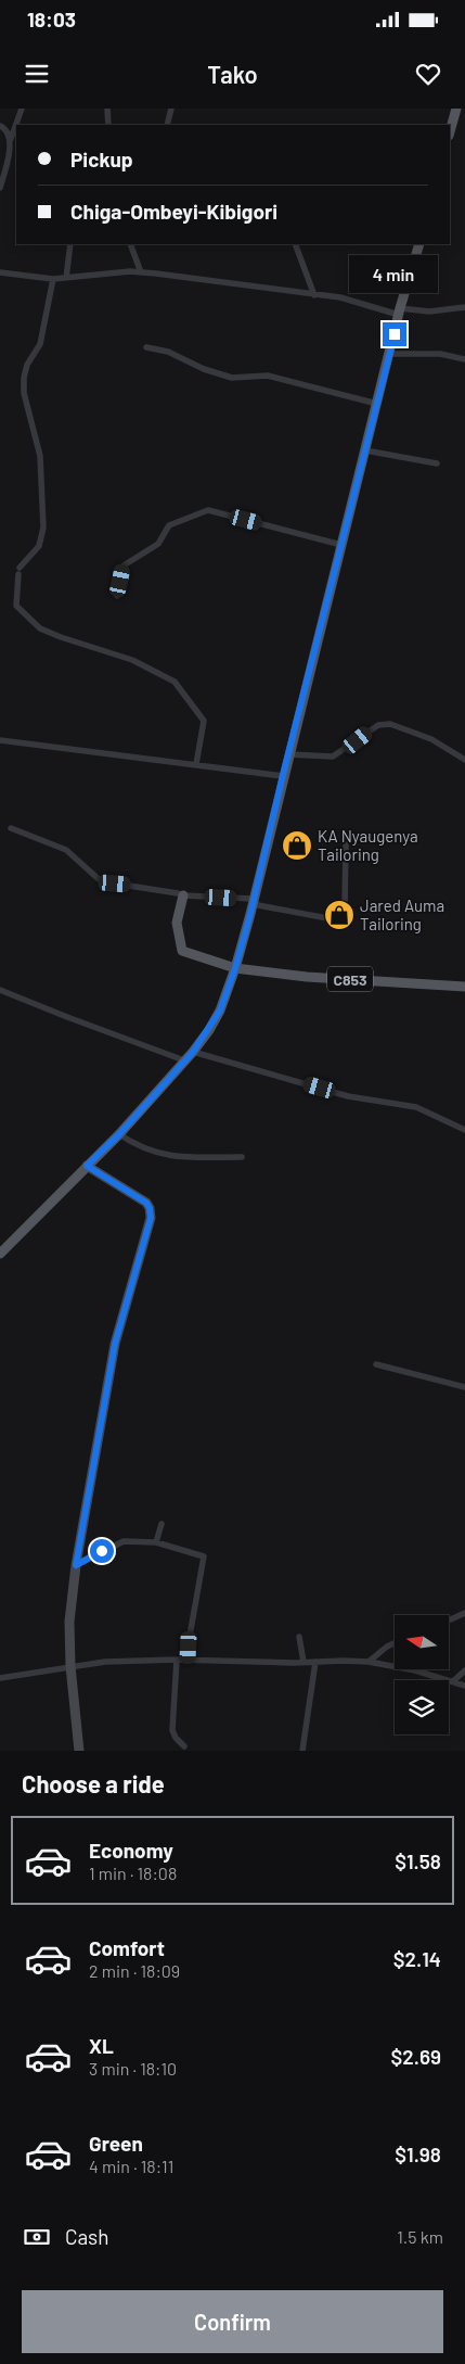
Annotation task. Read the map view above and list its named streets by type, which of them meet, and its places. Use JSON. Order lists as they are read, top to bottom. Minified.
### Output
{"streets":{"main road":["C853"]},"places":{"shop":["KA Nyaugenya Tailoring","Jared Auma Tailoring"]},"north":"left","page":{"status":"18:03","header":"Tako","banner":["Pickup","Chiga-Ombeyi-Kibigori"],"bubble":"4 min","heading":"Choose a ride","list":[{"name":"Economy","note":"1 min · 18:08","value":"$1.58"},{"name":"Comfort","note":"2 min · 18:09","value":"$2.14"},{"name":"XL","note":"3 min · 18:10","value":"$2.69"},{"name":"Green","note":"4 min · 18:11","value":"$1.98"}],"pay":["Cash","1.5 km"],"buttons":"Confirm"}}
